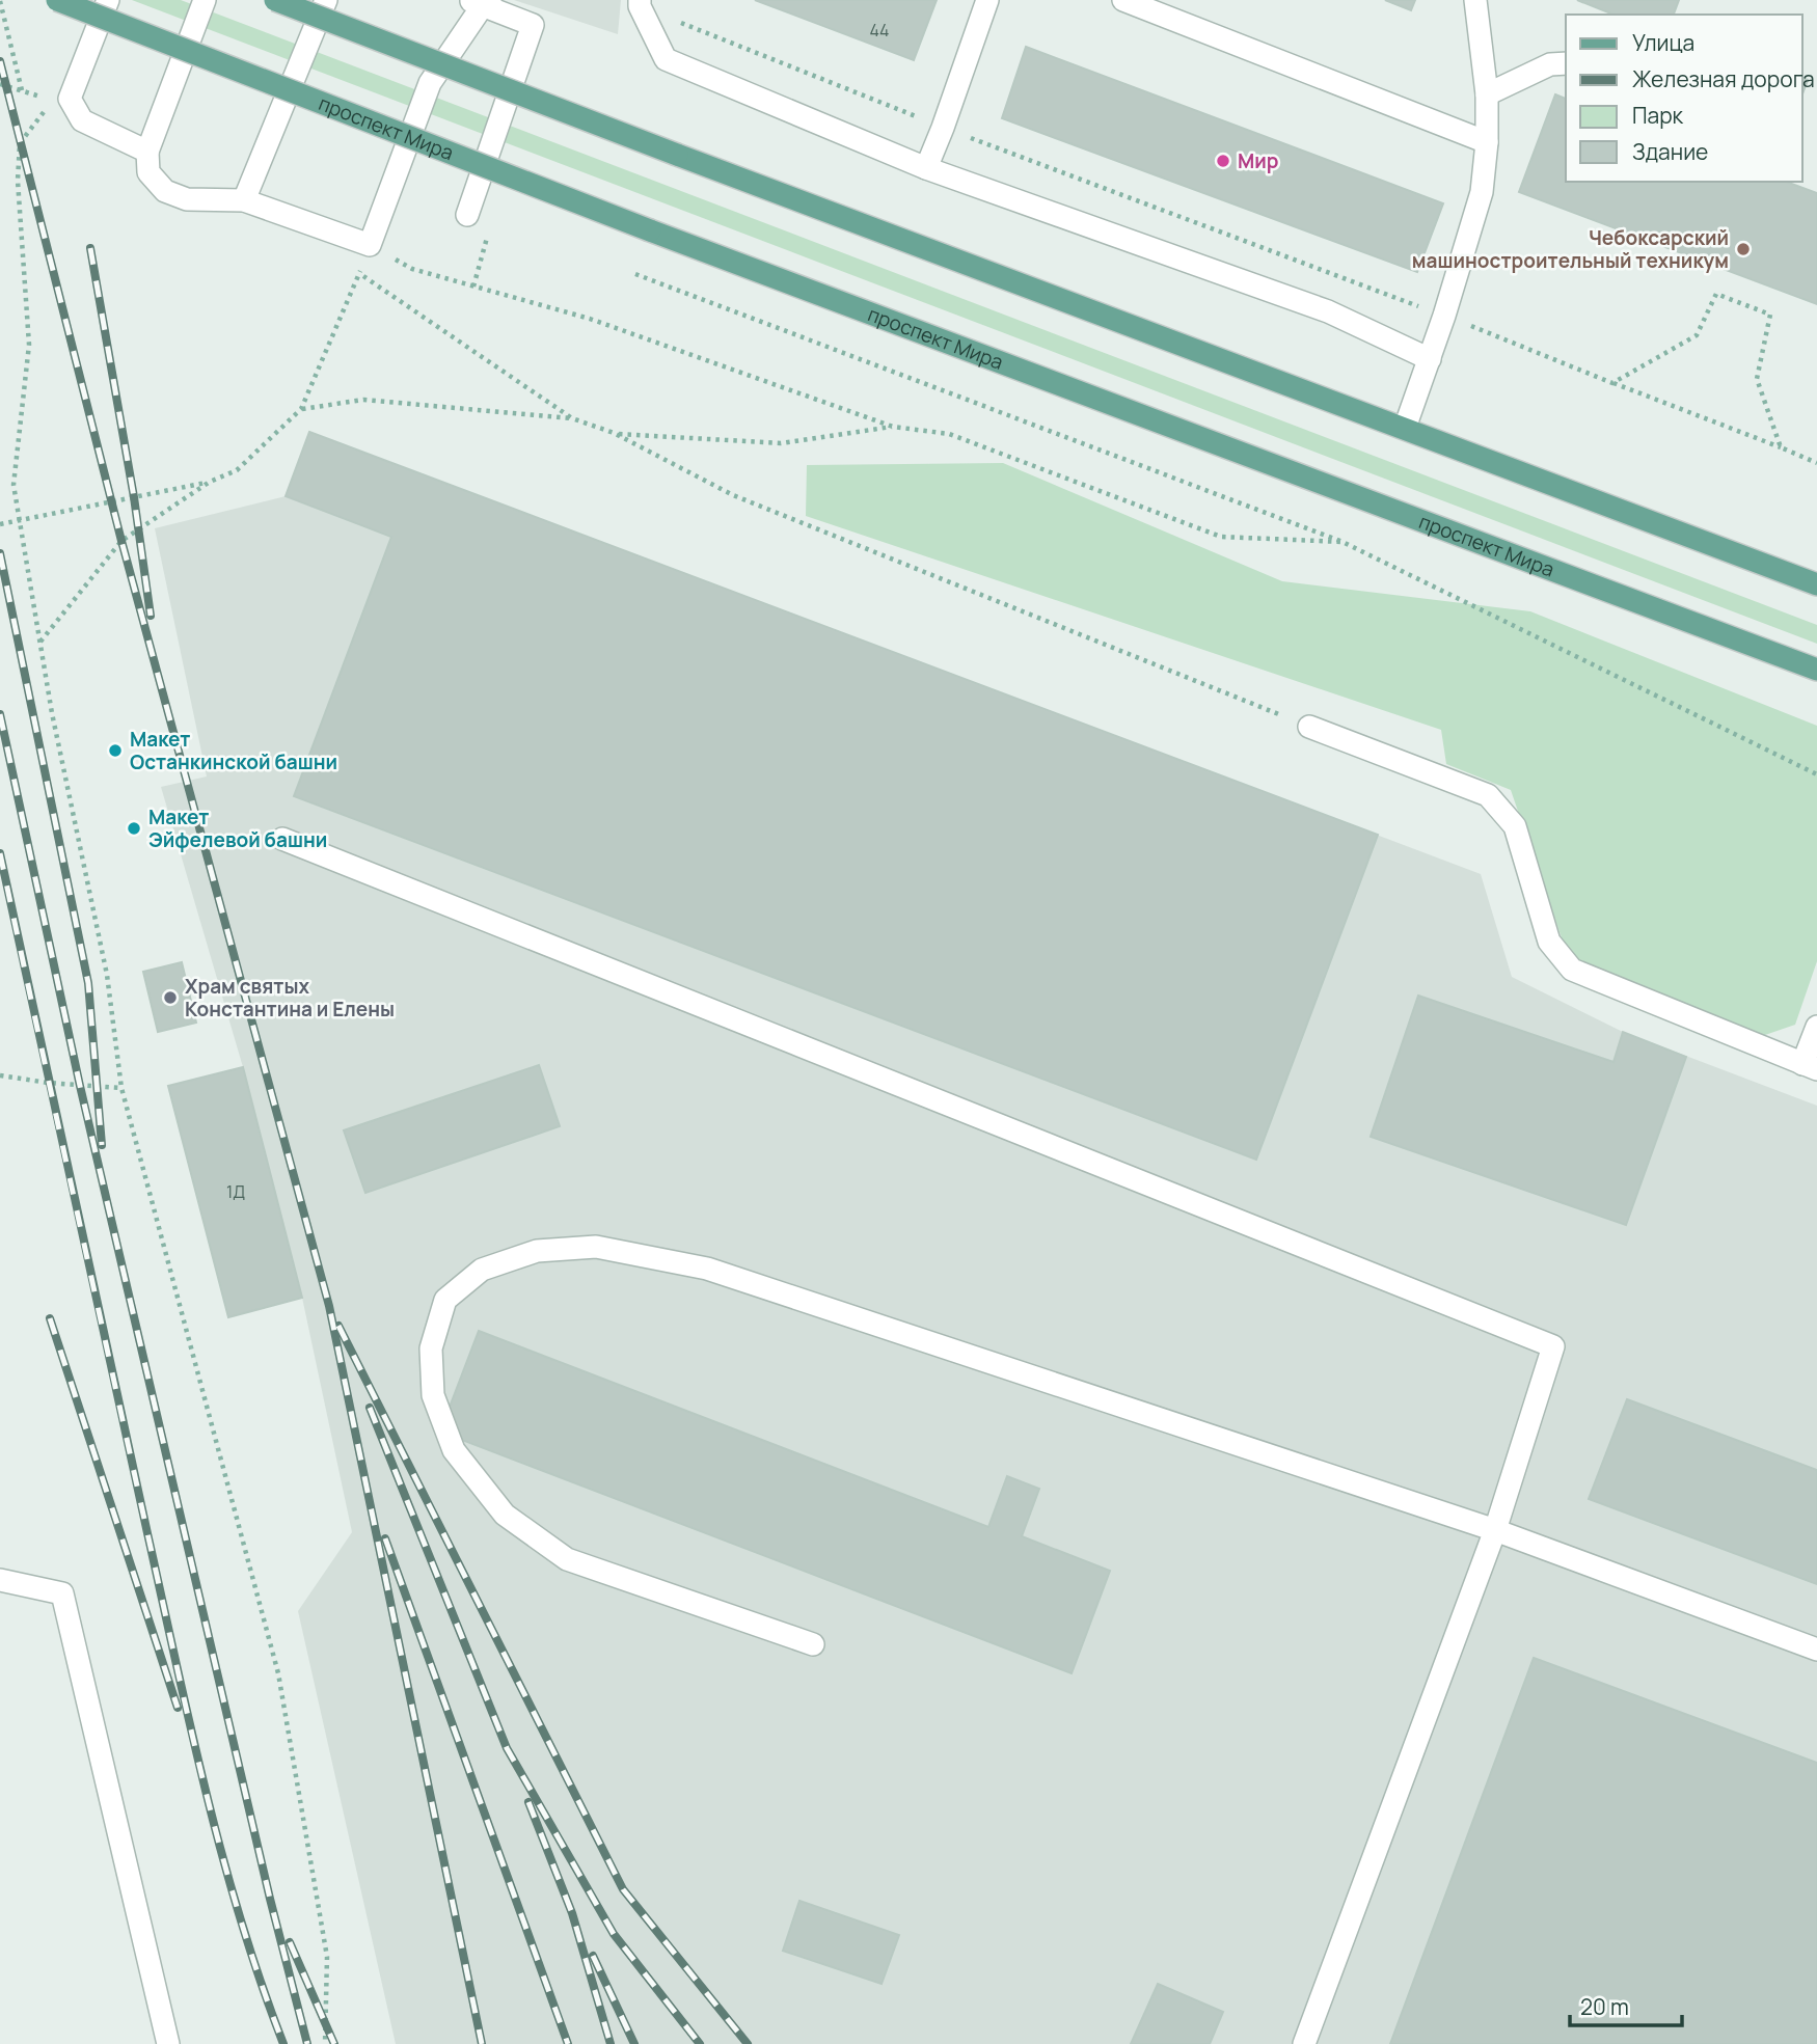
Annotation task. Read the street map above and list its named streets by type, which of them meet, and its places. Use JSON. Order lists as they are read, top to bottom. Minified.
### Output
{"streets":{"main road":["проспект Мира"]},"places":["Мир","Чебоксарский машиностроительный техникум","Макет Останкинской башни","Макет Эйфелевой башни","Храм святых Константина и Елены"],"house_numbers":["44","1Д"],"legend":["Улица","Железная дорога","Парк","Здание"],"scale_bar":"20 m"}
